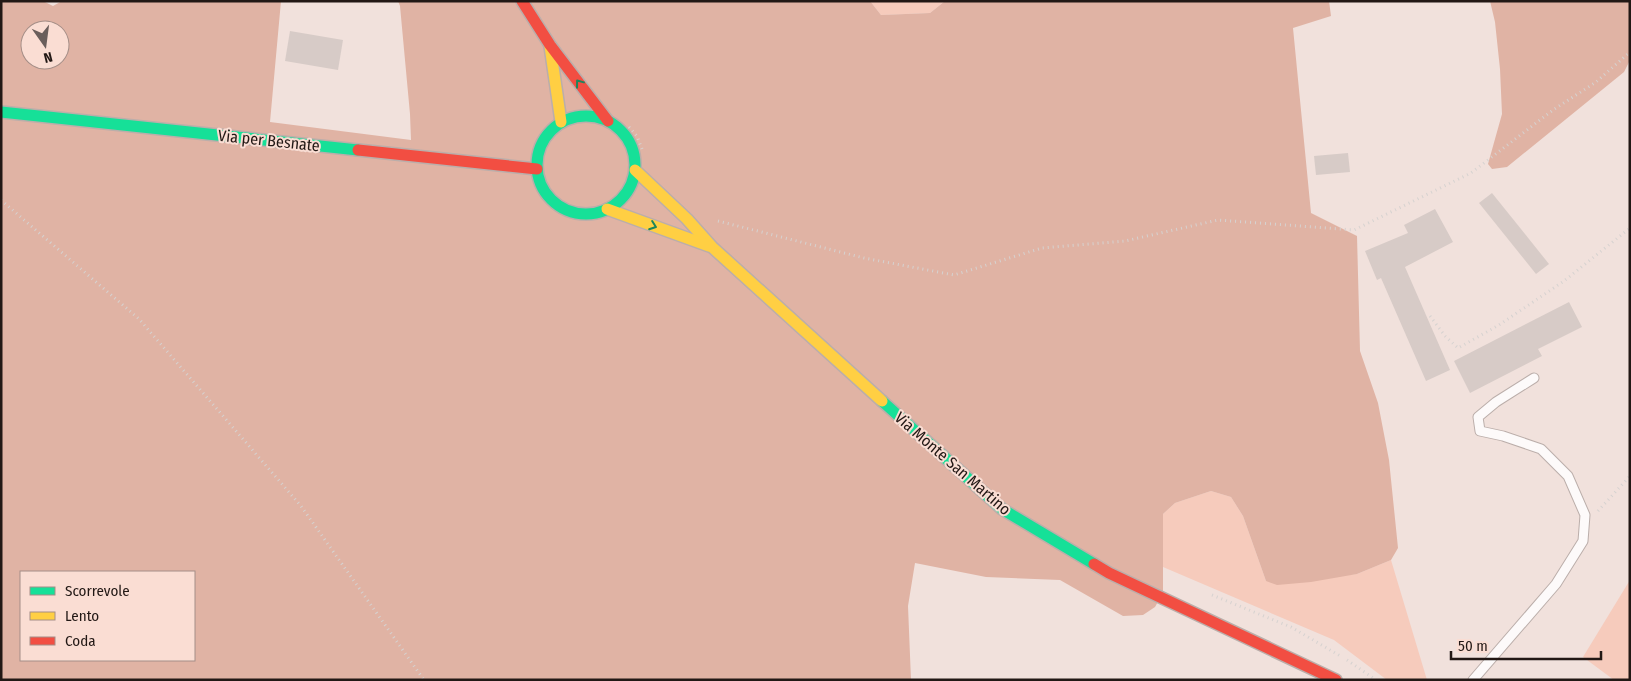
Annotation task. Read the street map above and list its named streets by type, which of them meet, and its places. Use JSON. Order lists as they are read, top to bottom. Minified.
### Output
{"streets":{"street":["Via per Besnate","Via Monte San Martino"]},"crossings":[["Via per Besnate","Via Monte San Martino"]],"legend":["Scorrevole","Lento","Coda"],"scale_bar":"50 m","north":"bottom"}
